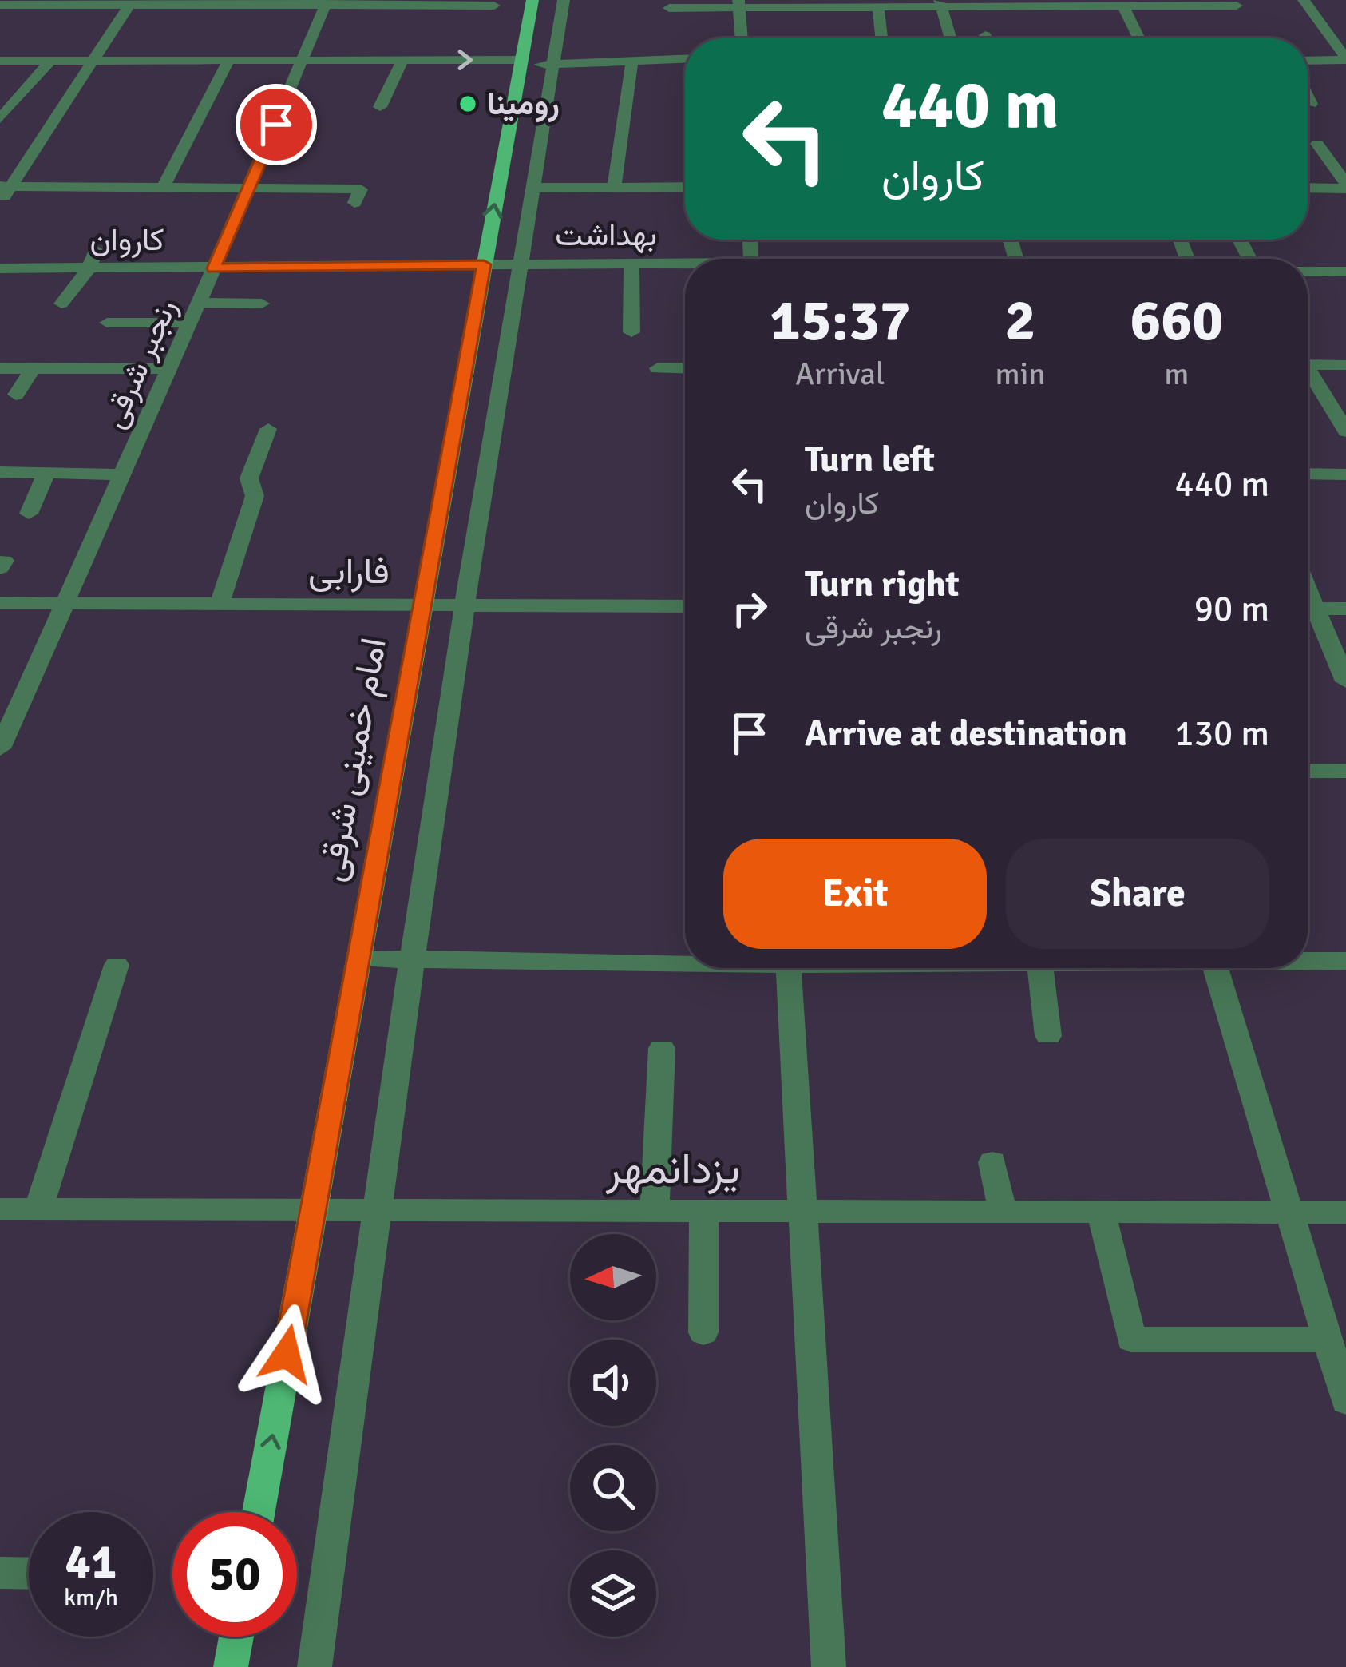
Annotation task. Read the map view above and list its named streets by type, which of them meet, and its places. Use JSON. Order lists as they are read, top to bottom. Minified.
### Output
{"streets":{"main road":["امام خمینی شرقی"],"street":["بهداشت","کاروان","رنجبر شرقی","فارابی","یزدانمهر"]},"crossings":[["بهداشت","کاروان"],["بهداشت","امام خمینی شرقی"],["کاروان","رنجبر شرقی"],["کاروان","امام خمینی شرقی"],["رنجبر شرقی","فارابی"],["فارابی","امام خمینی شرقی"],["امام خمینی شرقی","یزدانمهر"]],"places":["رومینا"],"north":"left","page":{"turn":["440 m","کاروان"],"eta":["15:37","Arrival","2","min","660","m"],"list":[{"name":"Turn left","note":"کاروان","value":"440 m"},{"name":"Turn right","note":"رنجبر شرقی","value":"90 m"},{"name":"Arrive at destination","value":"130 m"}],"buttons":["Exit","Share"],"speed":"41 km/h","limit":"50"}}
